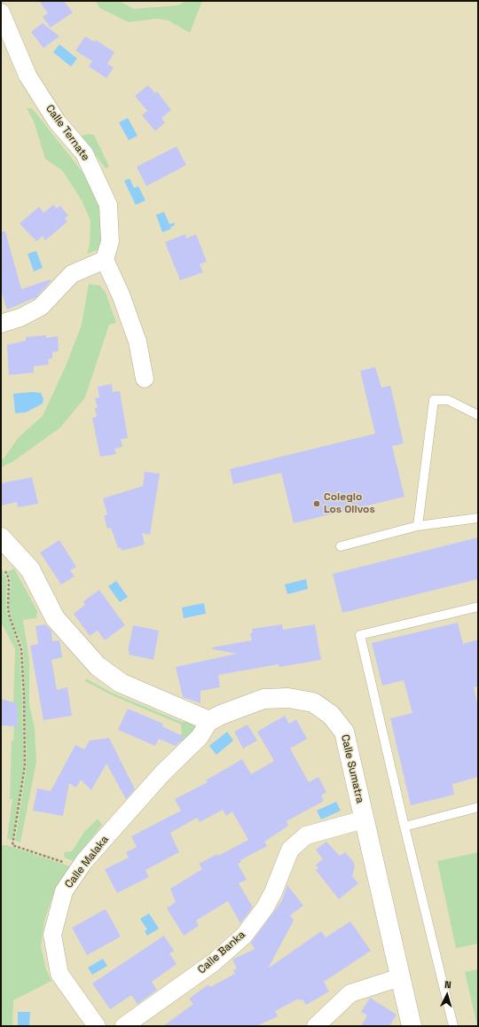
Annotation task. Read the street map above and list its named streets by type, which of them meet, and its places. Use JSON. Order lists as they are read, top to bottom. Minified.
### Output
{"streets":{"street":["Calle Ternate","Calle Sumatra","Calle Malaka","Calle Banka"]},"crossings":[["Calle Sumatra","Calle Malaka"],["Calle Sumatra","Calle Banka"]],"places":["Colegio Los Olivos"],"north":"top"}
